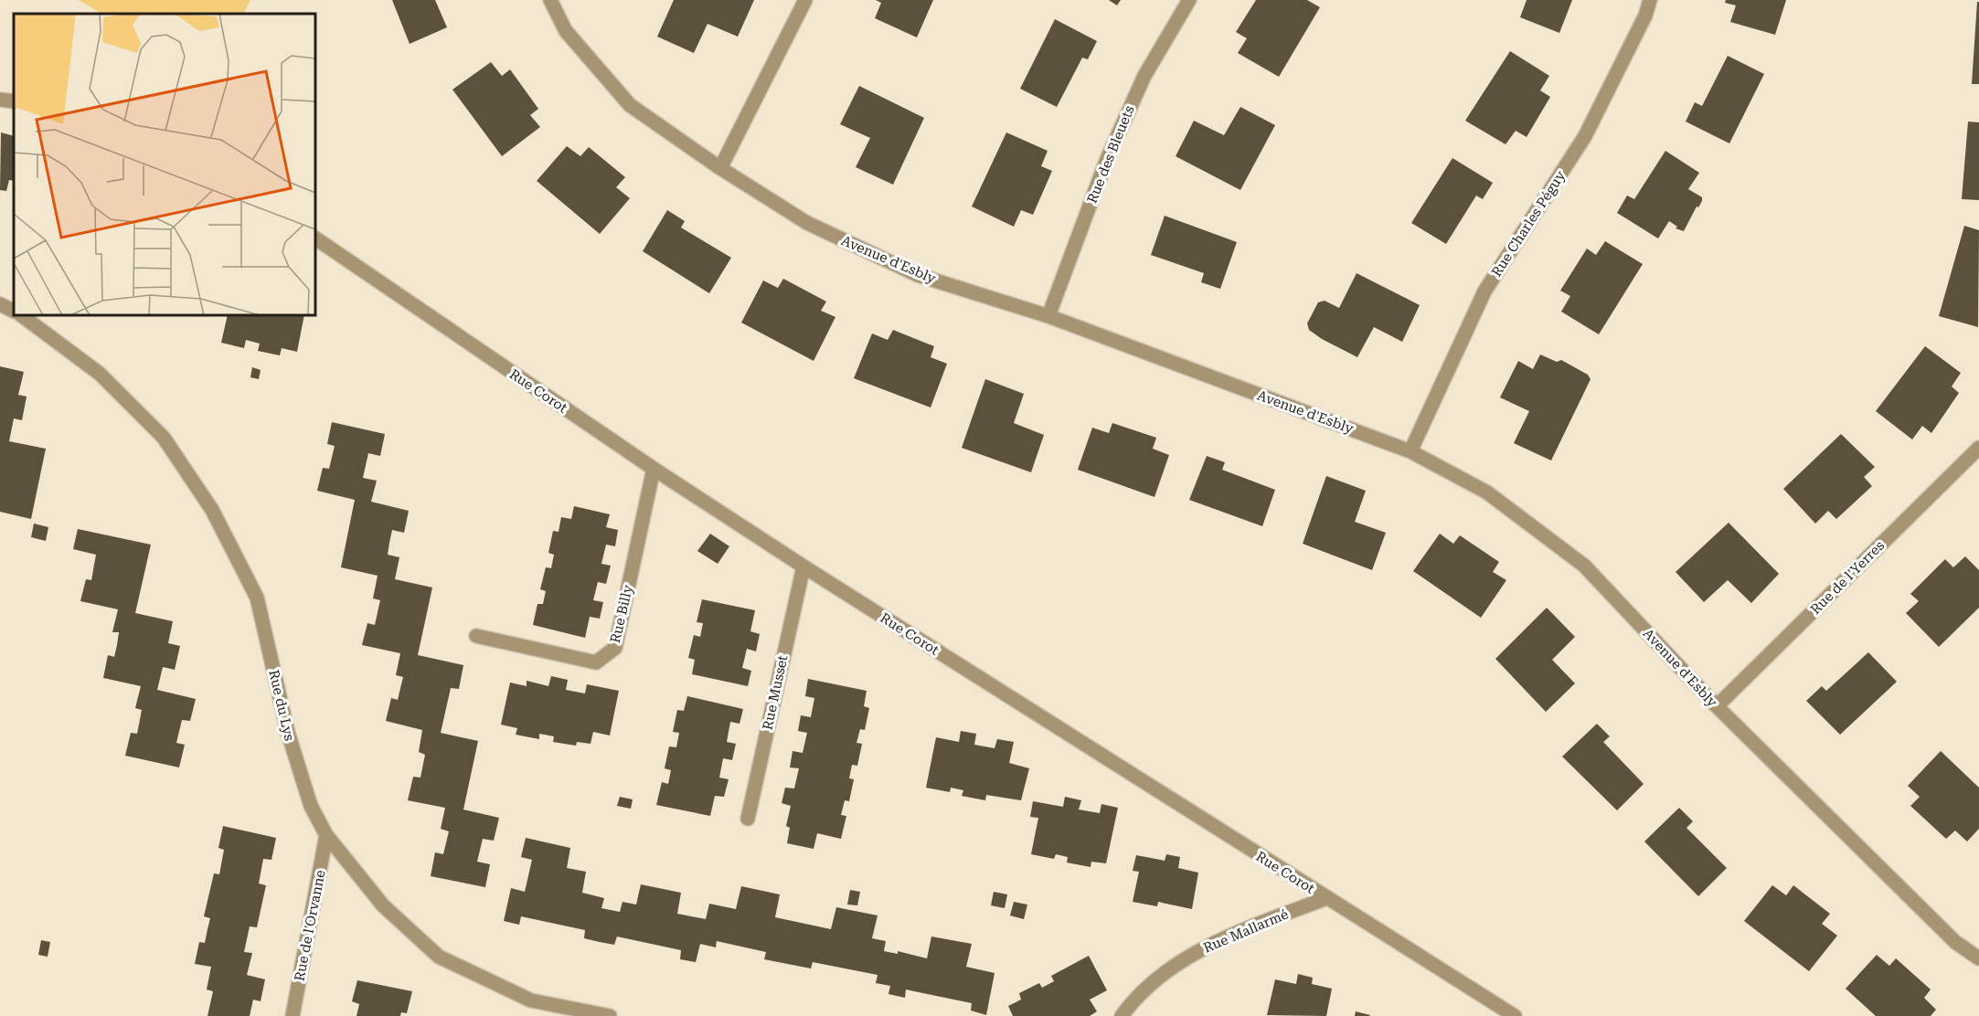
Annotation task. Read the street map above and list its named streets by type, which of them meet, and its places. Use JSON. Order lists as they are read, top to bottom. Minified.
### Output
{"streets":{"street":["Rue des Bleuets","Rue Charles Péguy","Avenue d'Esbly","Rue Corot","Rue de l'Yerres","Rue Billy","Rue Musset","Rue du Lys","Rue de l'Orvanne","Rue Mallarmé"]},"crossings":[["Rue des Bleuets","Avenue d'Esbly"],["Rue Charles Péguy","Avenue d'Esbly"],["Avenue d'Esbly","Rue de l'Yerres"],["Rue Corot","Rue Billy"],["Rue Corot","Rue Musset"],["Rue Corot","Rue Mallarmé"],["Rue du Lys","Rue de l'Orvanne"]]}
